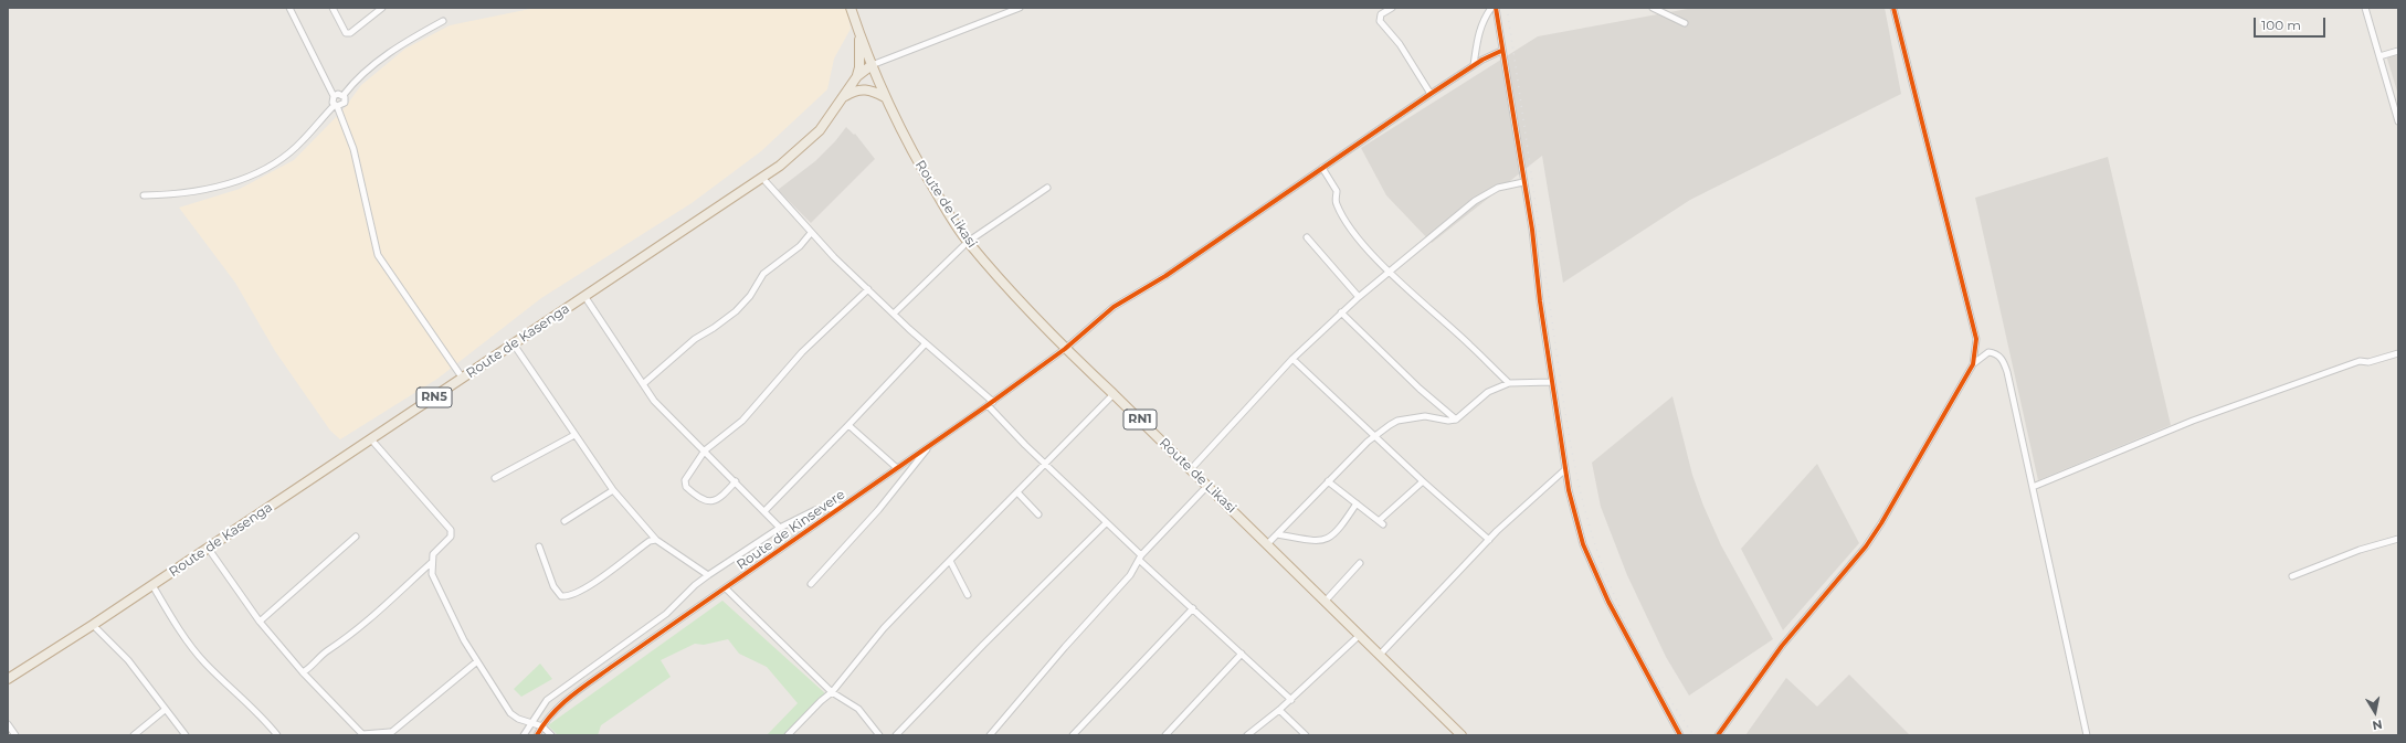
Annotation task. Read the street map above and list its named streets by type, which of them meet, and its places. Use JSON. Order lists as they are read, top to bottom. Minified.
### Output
{"streets":{"highway":["Route de Likasi","Route de Kasenga","RN5","RN1"],"street":["Route de Kinsevere"]},"crossings":[["Route de Likasi","Route de Kasenga"],["Route de Likasi","RN1"],["Route de Likasi","Route de Kinsevere"],["Route de Kasenga","RN1"]],"scale_bar":"100 m","north":"bottom"}
